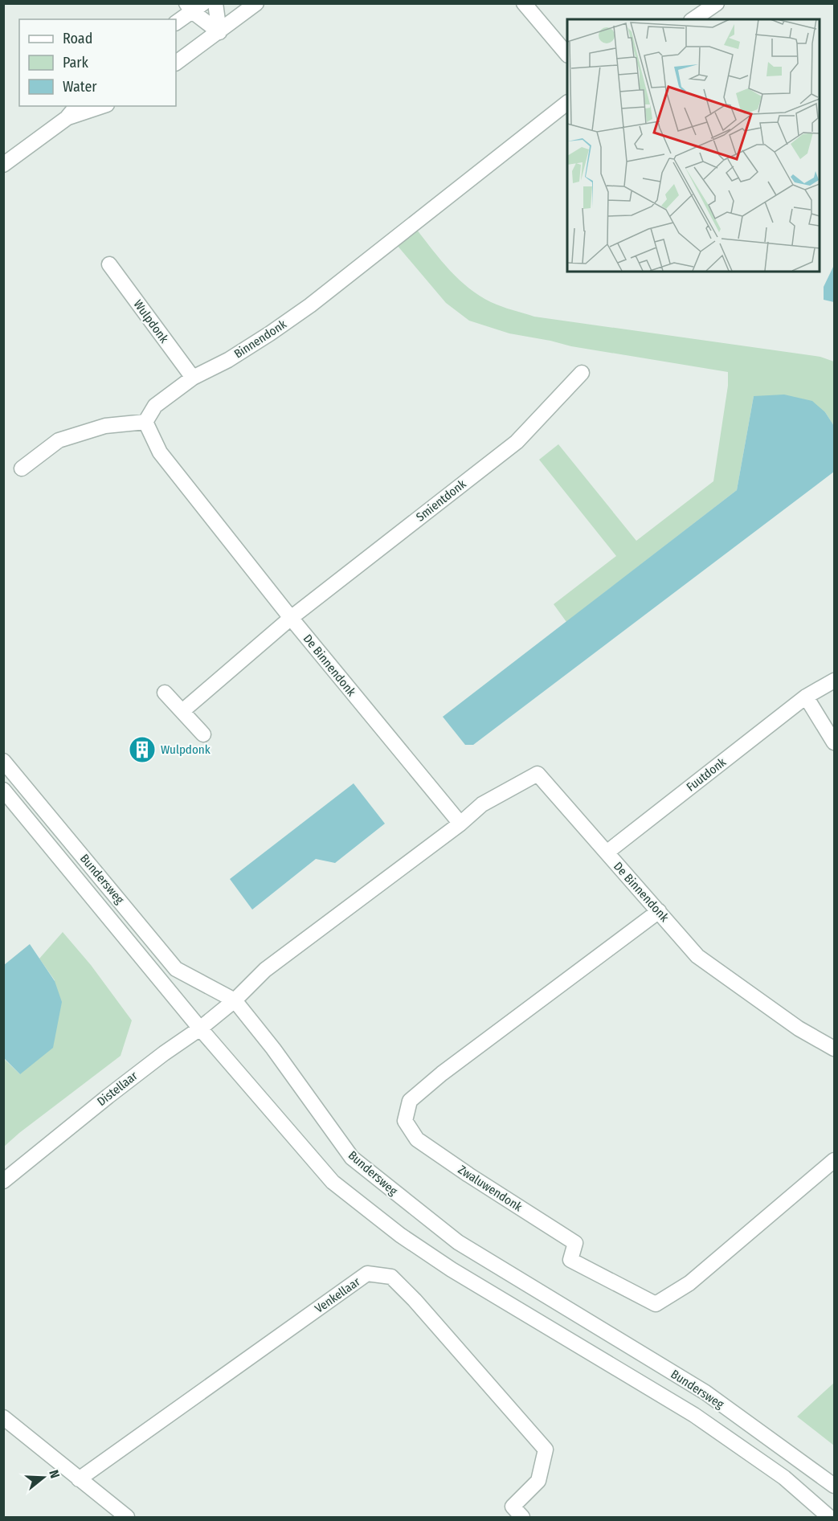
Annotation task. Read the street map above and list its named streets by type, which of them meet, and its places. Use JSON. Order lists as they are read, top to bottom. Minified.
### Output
{"streets":{"street":["Wulpdonk","Binnendonk","Smientdonk","De Binnendonk","Fuutdonk","Bundersweg","Distellaar","Zwaluwendonk","Venkellaar"]},"crossings":[["Wulpdonk","Binnendonk"],["Smientdonk","De Binnendonk"],["De Binnendonk","Fuutdonk"],["De Binnendonk","Bundersweg"],["De Binnendonk","Distellaar"],["De Binnendonk","Zwaluwendonk"],["Bundersweg","Distellaar"]],"places":{"building":["Wulpdonk"]},"legend":["Road","Park","Water"],"north":"right"}
